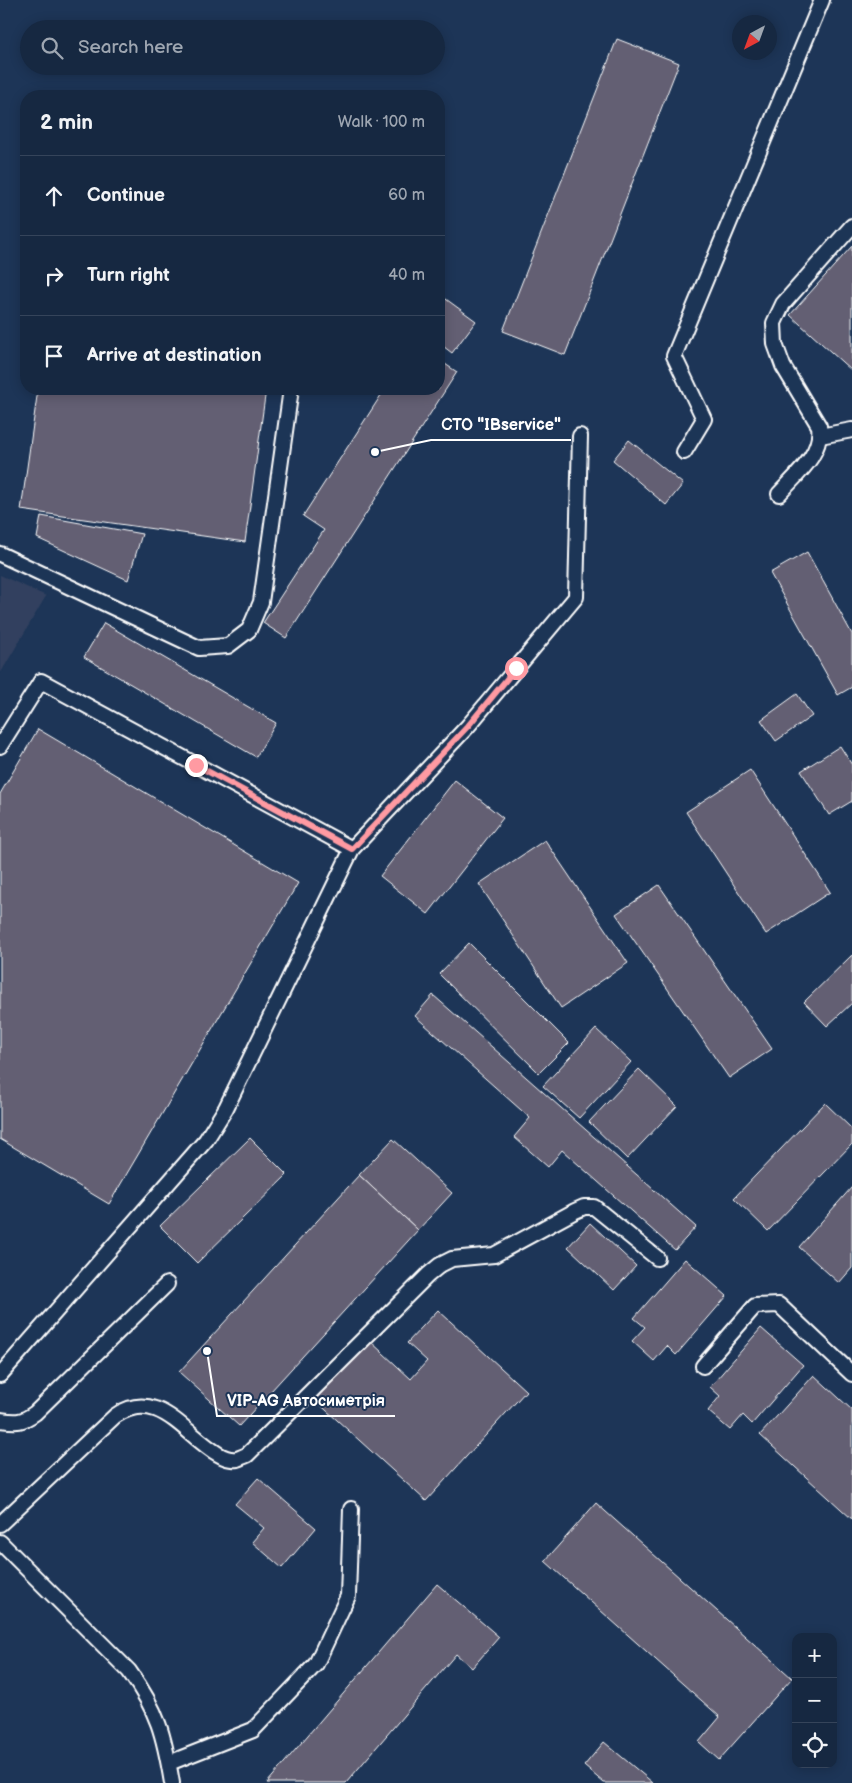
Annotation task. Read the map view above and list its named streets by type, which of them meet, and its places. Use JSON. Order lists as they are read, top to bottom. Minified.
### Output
{"places":["СТО \"IBservice\"","VIP-AG Автосиметрія"],"north":"bottom left","page":{"search":"Search here","heading":["2 min","Walk · 100 m"],"list":[["Continue","60 m"],["Turn right","40 m"],"Arrive at destination"],"map_buttons":["+","−"]}}
